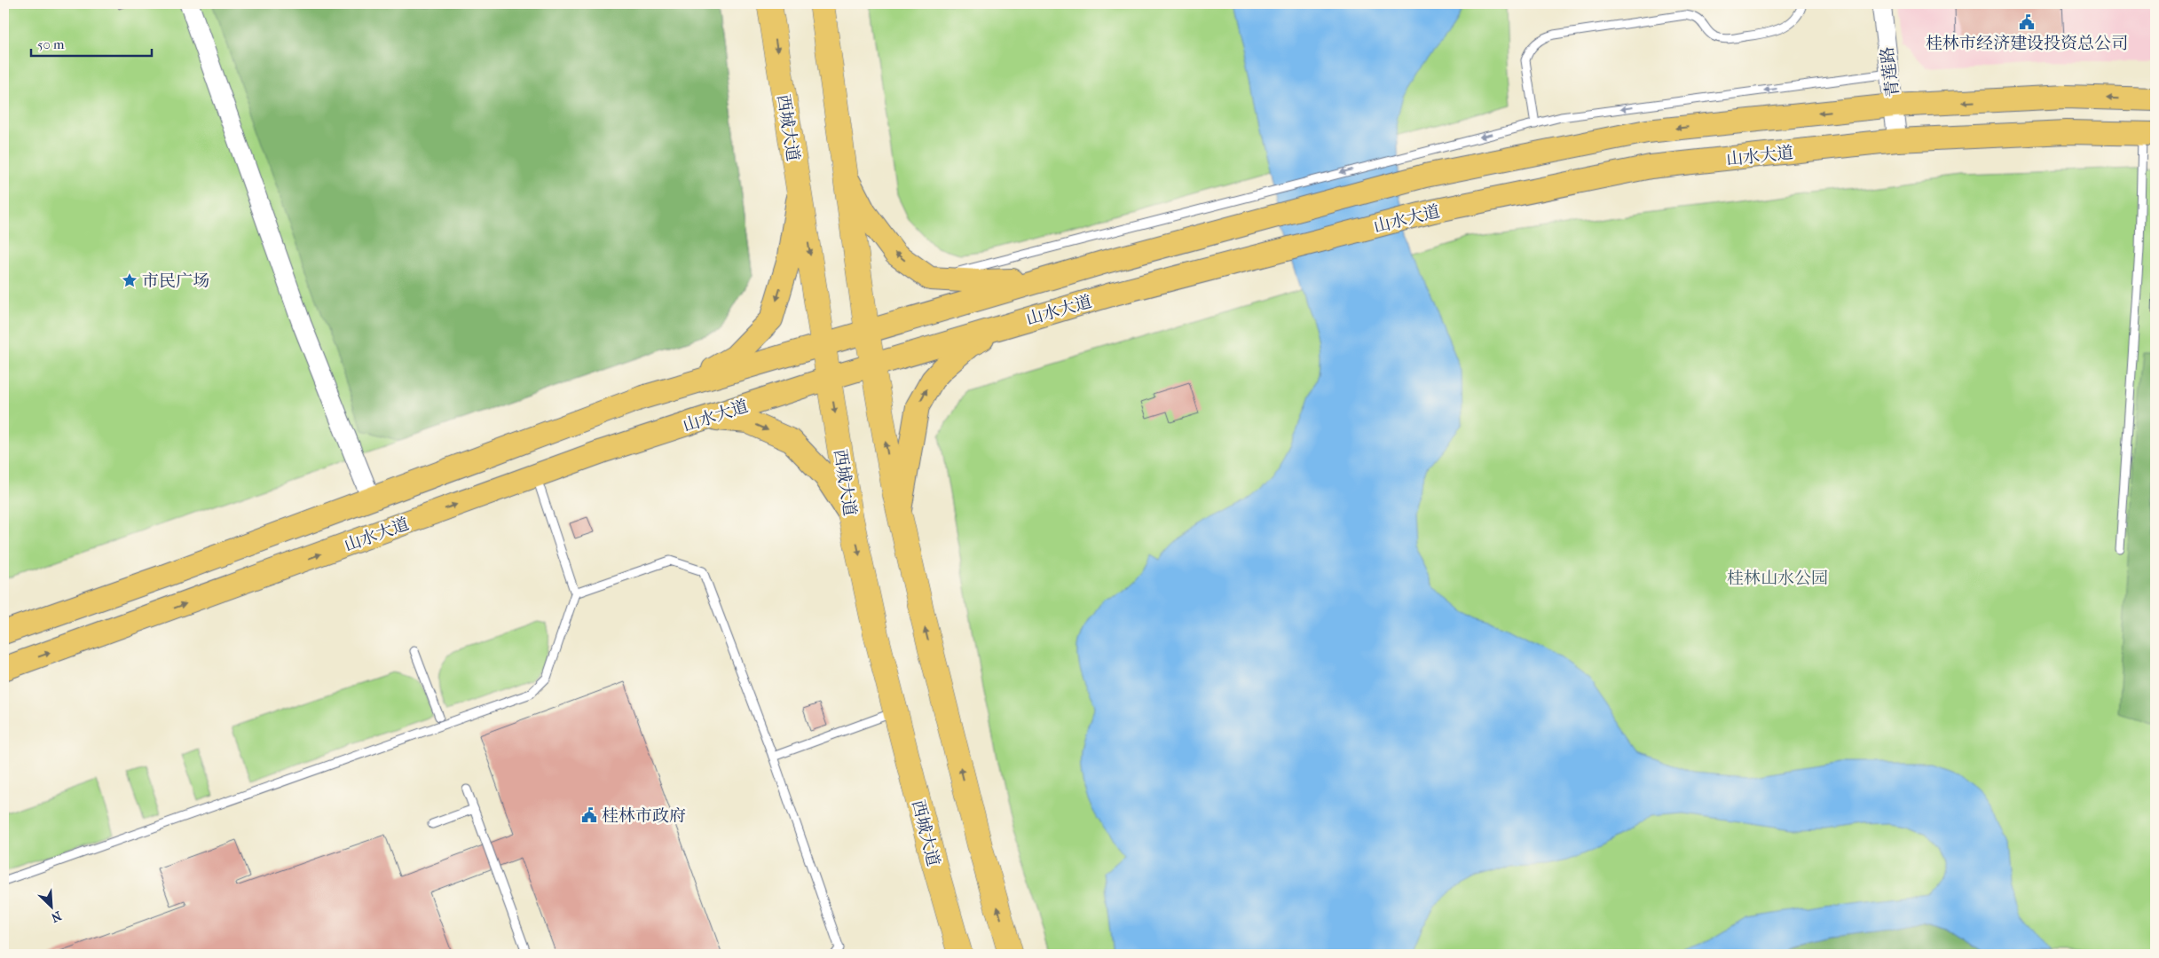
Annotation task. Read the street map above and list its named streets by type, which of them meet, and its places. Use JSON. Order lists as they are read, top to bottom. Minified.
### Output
{"streets":{"highway":["西城大道"],"main road":["山水大道"],"street":["青莲路"]},"crossings":[["青莲路","山水大道"],["西城大道","山水大道"]],"parks":["桂林山水公园"],"places":{"public building":["桂林市经济建设投资总公司","桂林市政府"],"place":["市民广场"]},"scale_bar":"50 m","north":"bottom right"}
